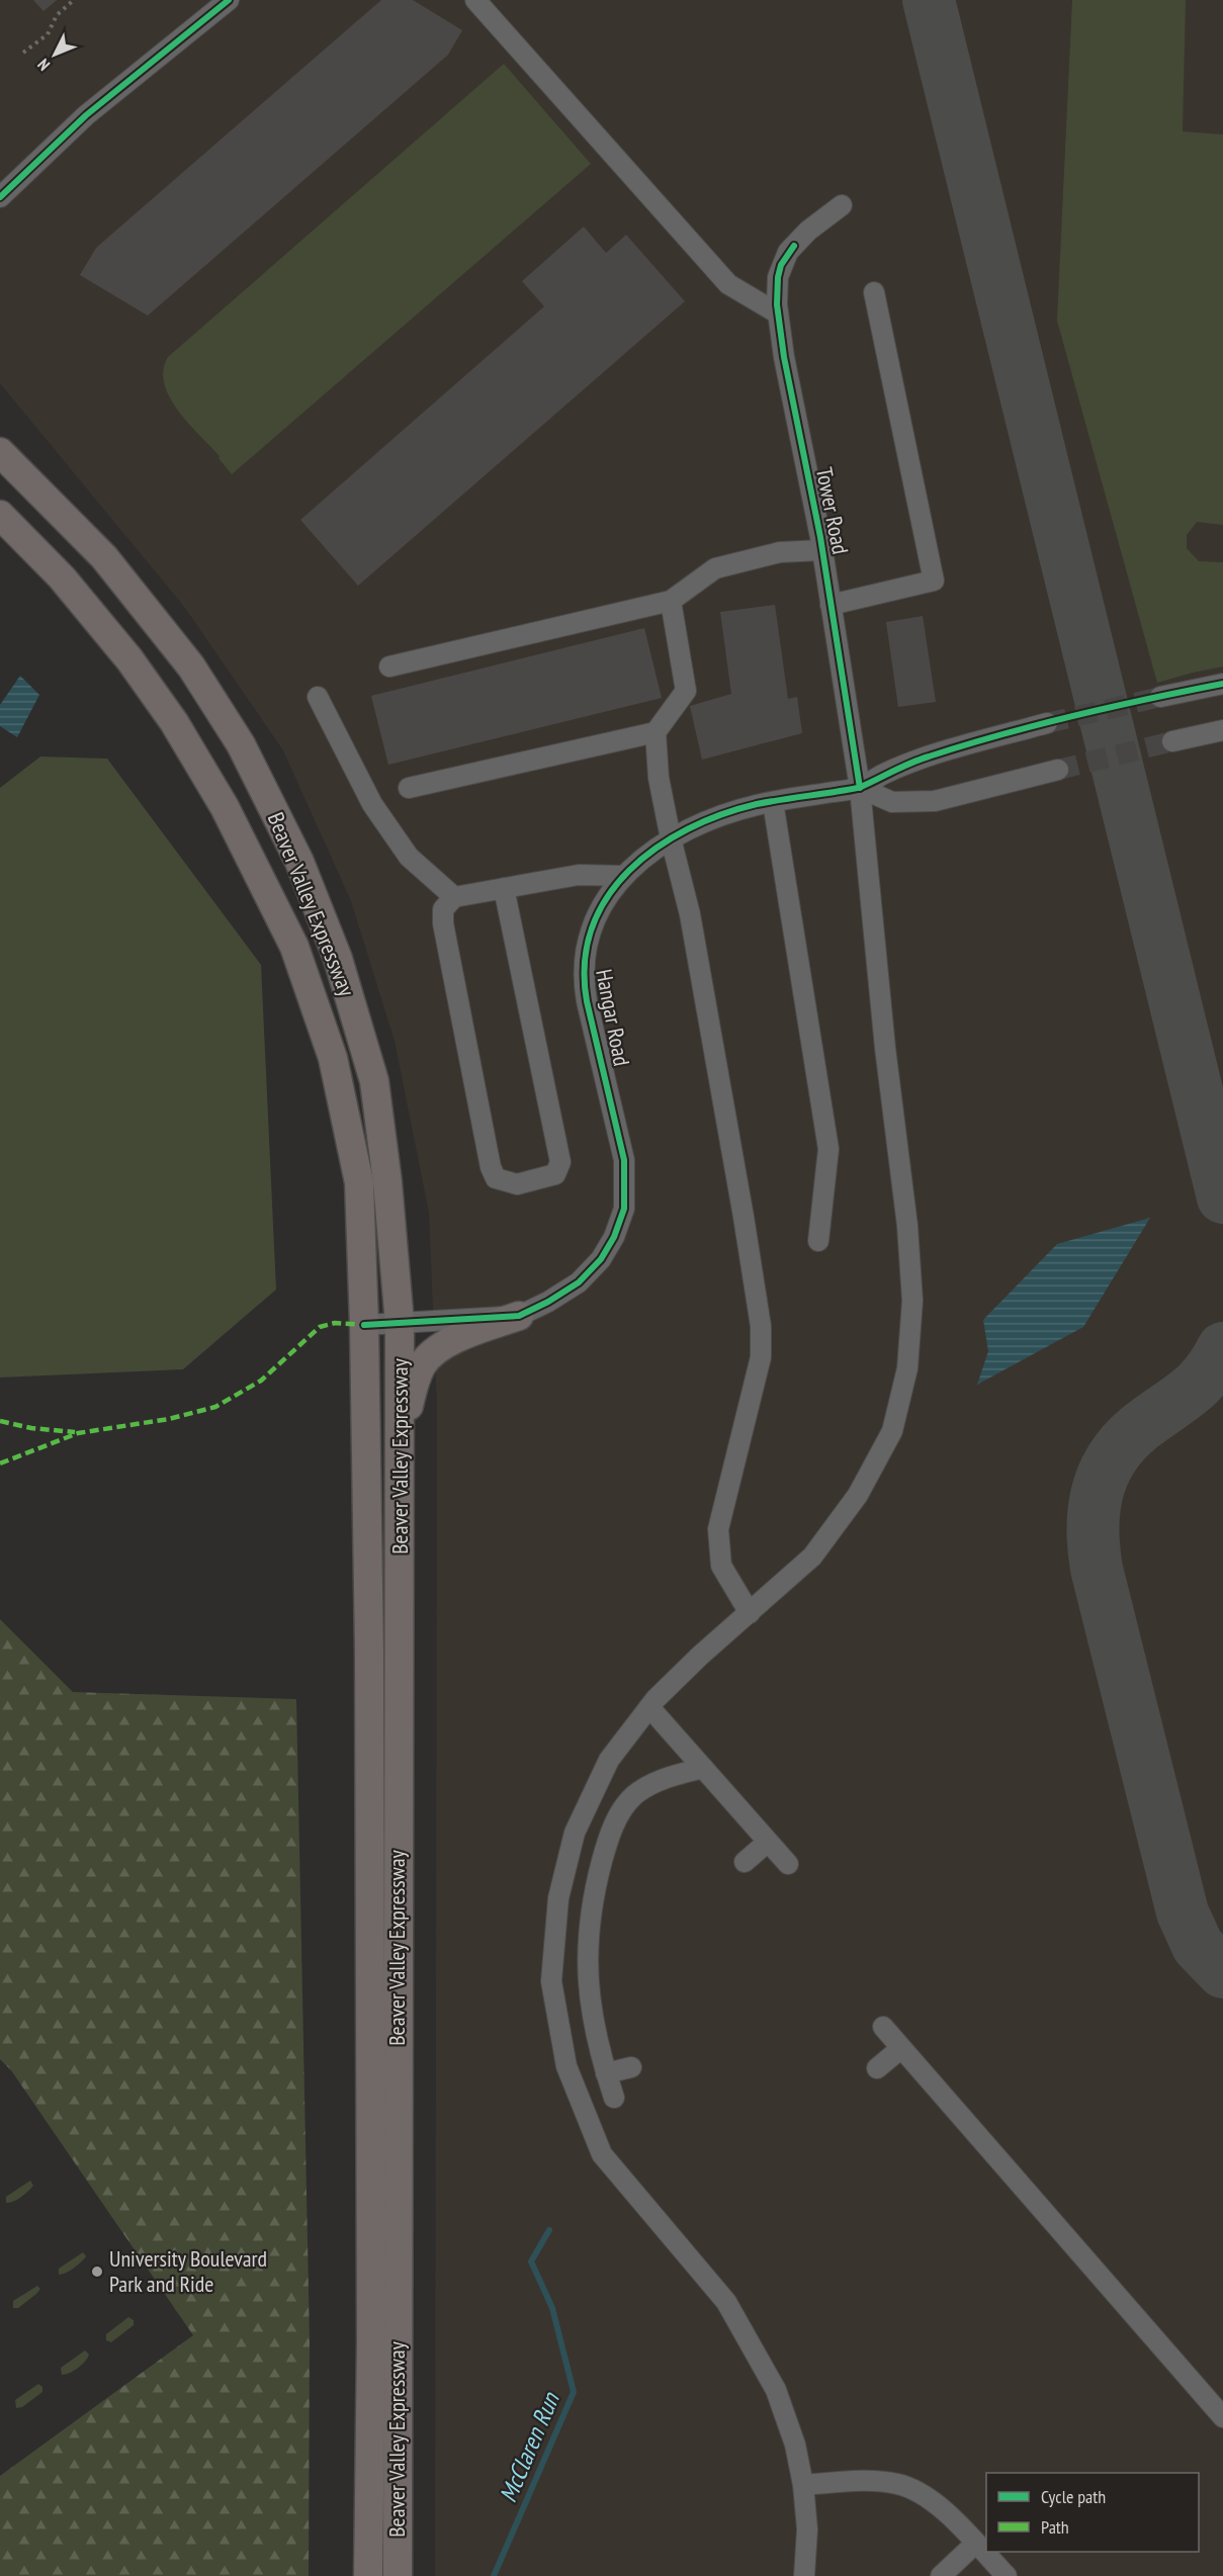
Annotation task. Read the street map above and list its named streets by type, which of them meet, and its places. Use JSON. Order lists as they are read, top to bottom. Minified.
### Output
{"streets":{"highway":["Beaver Valley Expressway"],"street":["Tower Road","Hangar Road"]},"crossings":[["Tower Road","Hangar Road"],["Beaver Valley Expressway","Hangar Road"]],"water":["McClaren Run"],"places":["University Boulevard Park and Ride"],"legend":["Cycle path","Path"],"north":"bottom left"}
